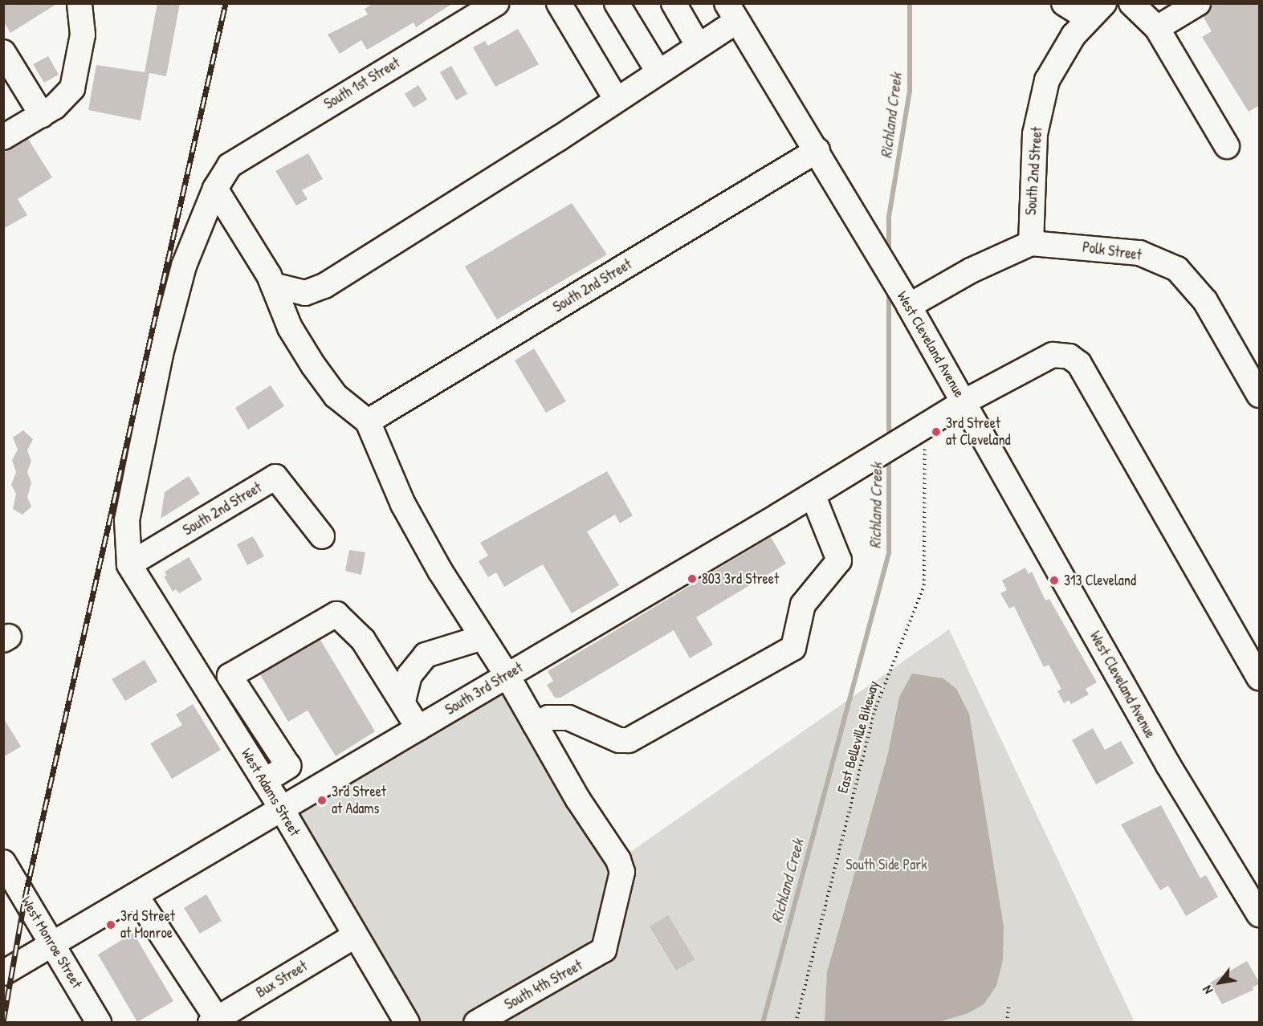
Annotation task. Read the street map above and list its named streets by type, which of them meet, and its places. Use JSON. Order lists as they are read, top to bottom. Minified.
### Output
{"streets":{"street":["South 1st Street","South 2nd Street","Polk Street","West Cleveland Avenue","South 3rd Street","West Adams Street","West Monroe Street","Bux Street","South 4th Street"],"path":["East Belleville Bikeway"]},"crossings":[["South 2nd Street","Polk Street"],["South 2nd Street","West Cleveland Avenue"],["South 2nd Street","West Adams Street"],["Polk Street","West Cleveland Avenue"],["West Cleveland Avenue","South 3rd Street"],["South 3rd Street","East Belleville Bikeway"],["South 3rd Street","West Adams Street"],["South 3rd Street","West Monroe Street"],["West Adams Street","Bux Street"]],"water":["Richland Creek"],"parks":["South Side Park"],"places":["3rd Street at Cleveland","803 3rd Street","313 Cleveland","3rd Street at Adams","3rd Street at Monroe"],"north":"bottom left"}
